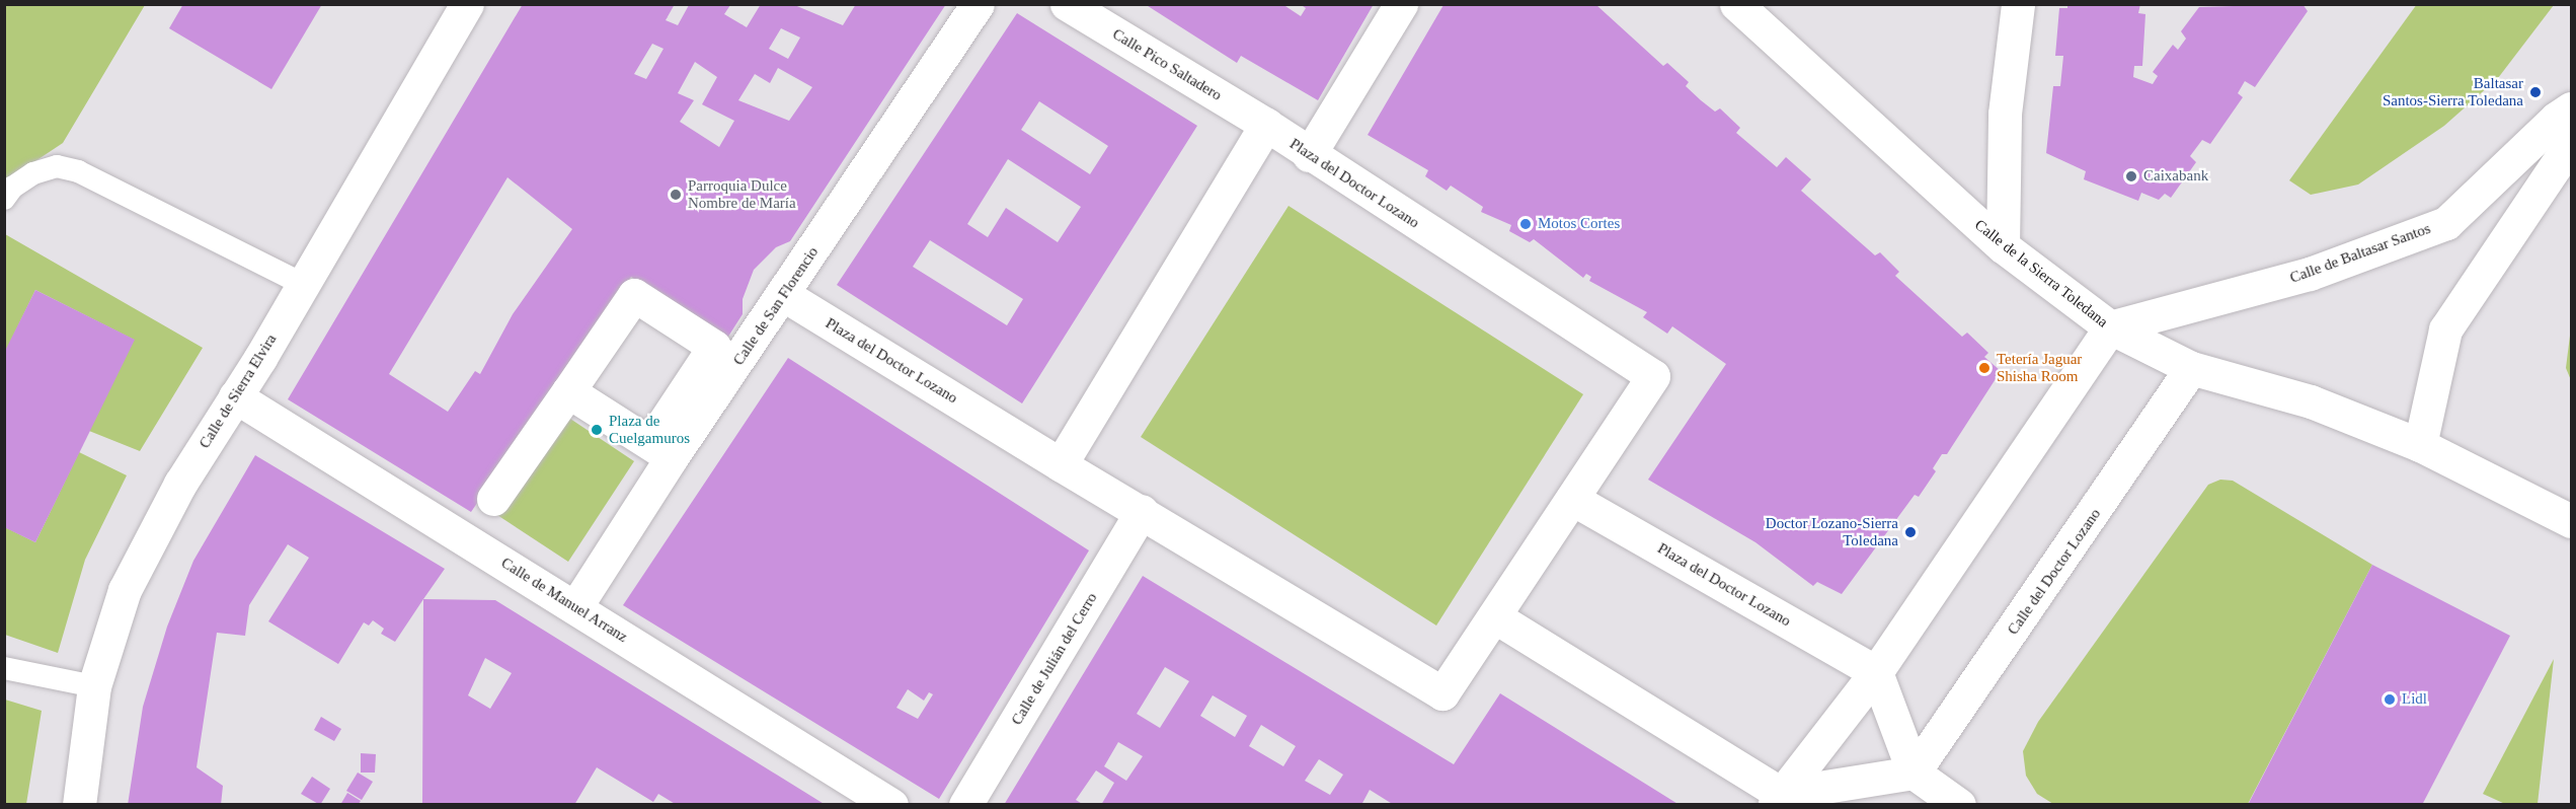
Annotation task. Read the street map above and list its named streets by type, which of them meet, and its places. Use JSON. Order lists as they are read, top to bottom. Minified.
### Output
{"streets":{"street":["Calle Pico Saltadero","Plaza del Doctor Lozano","Calle de Baltasar Santos","Calle de la Sierra Toledana","Calle de San Florencio","Calle de Sierra Elvira","Calle del Doctor Lozano","Calle de Manuel Arranz","Calle de Julián del Cerro"]},"crossings":[["Calle Pico Saltadero","Plaza del Doctor Lozano"],["Plaza del Doctor Lozano","Calle de San Florencio"],["Plaza del Doctor Lozano","Calle de Julián del Cerro"],["Calle de Baltasar Santos","Calle de la Sierra Toledana"],["Calle de la Sierra Toledana","Calle del Doctor Lozano"],["Calle de San Florencio","Calle de Manuel Arranz"],["Calle de Sierra Elvira","Calle de Manuel Arranz"]],"places":["Baltasar Santos-Sierra Toledana","Caixabank","Parroquia Dulce Nombre de María","Motos Cortes","Tetería Jaguar Shisha Room","Plaza de Cuelgamuros","Doctor Lozano-Sierra Toledana","Lidl"]}
